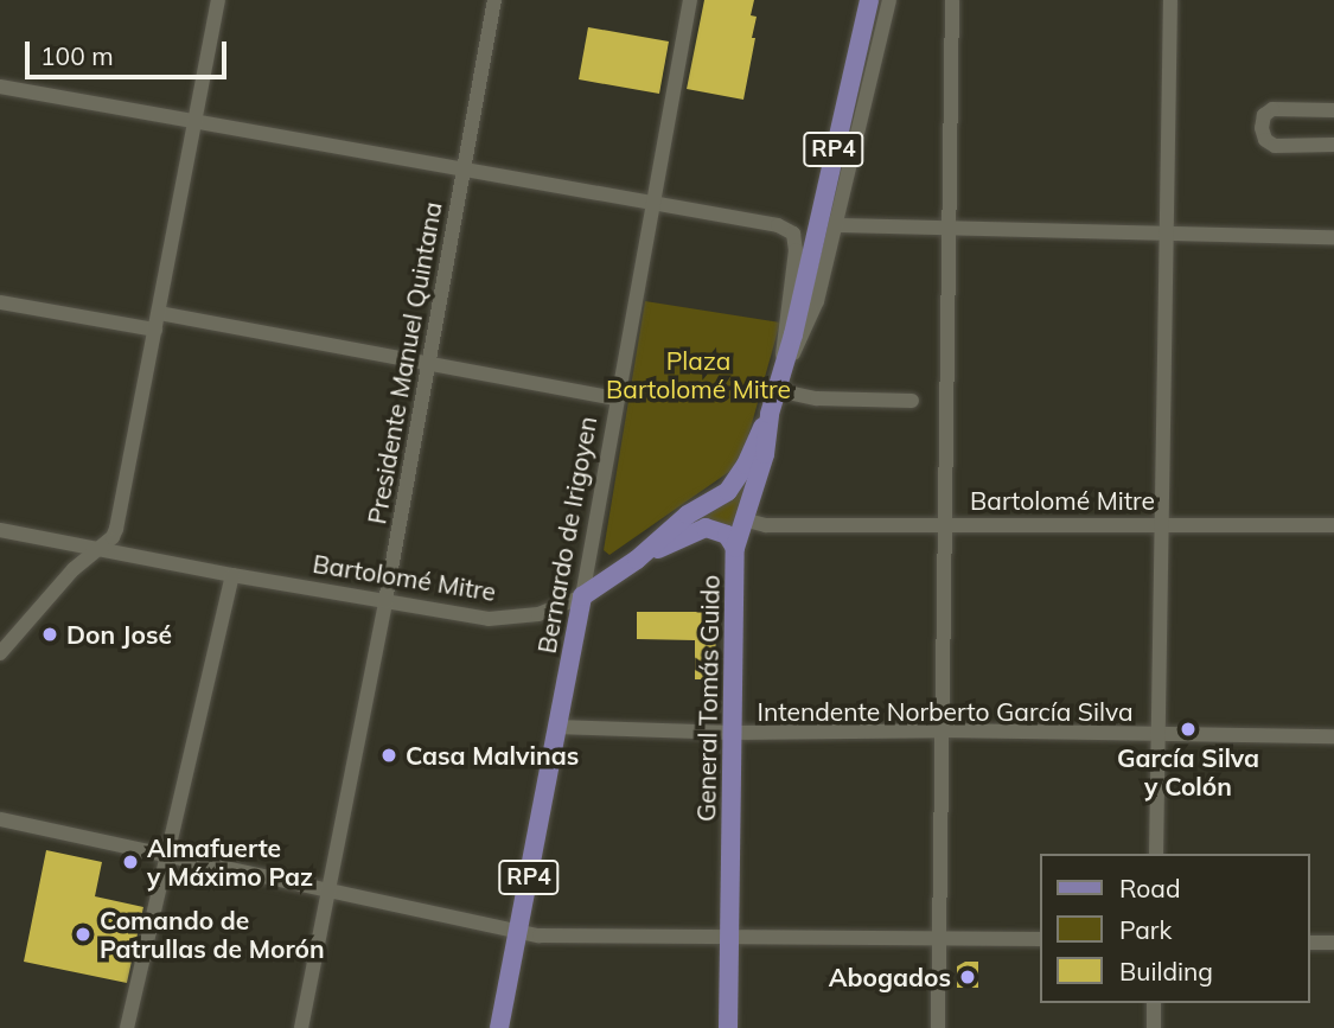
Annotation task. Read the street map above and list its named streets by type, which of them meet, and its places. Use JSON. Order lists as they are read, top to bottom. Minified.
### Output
{"streets":{"main road":["RP4","Bartolomé Mitre","Bernardo de Irigoyen","General Tomás Guido"],"street":["Presidente Manuel Quintana","Intendente Norberto García Silva"]},"crossings":[["Presidente Manuel Quintana","Bartolomé Mitre"],["Bartolomé Mitre","Bernardo de Irigoyen"],["Bartolomé Mitre","General Tomás Guido"],["Bernardo de Irigoyen","General Tomás Guido"],["Bernardo de Irigoyen","Intendente Norberto García Silva"],["General Tomás Guido","Intendente Norberto García Silva"]],"parks":["Plaza Bartolomé Mitre"],"places":["Don José","García Silva y Colón","Casa Malvinas","Almafuerte y Máximo Paz","Comando de Patrullas de Morón","Abogados"],"legend":["Road","Park","Building"],"scale_bar":"100 m"}
